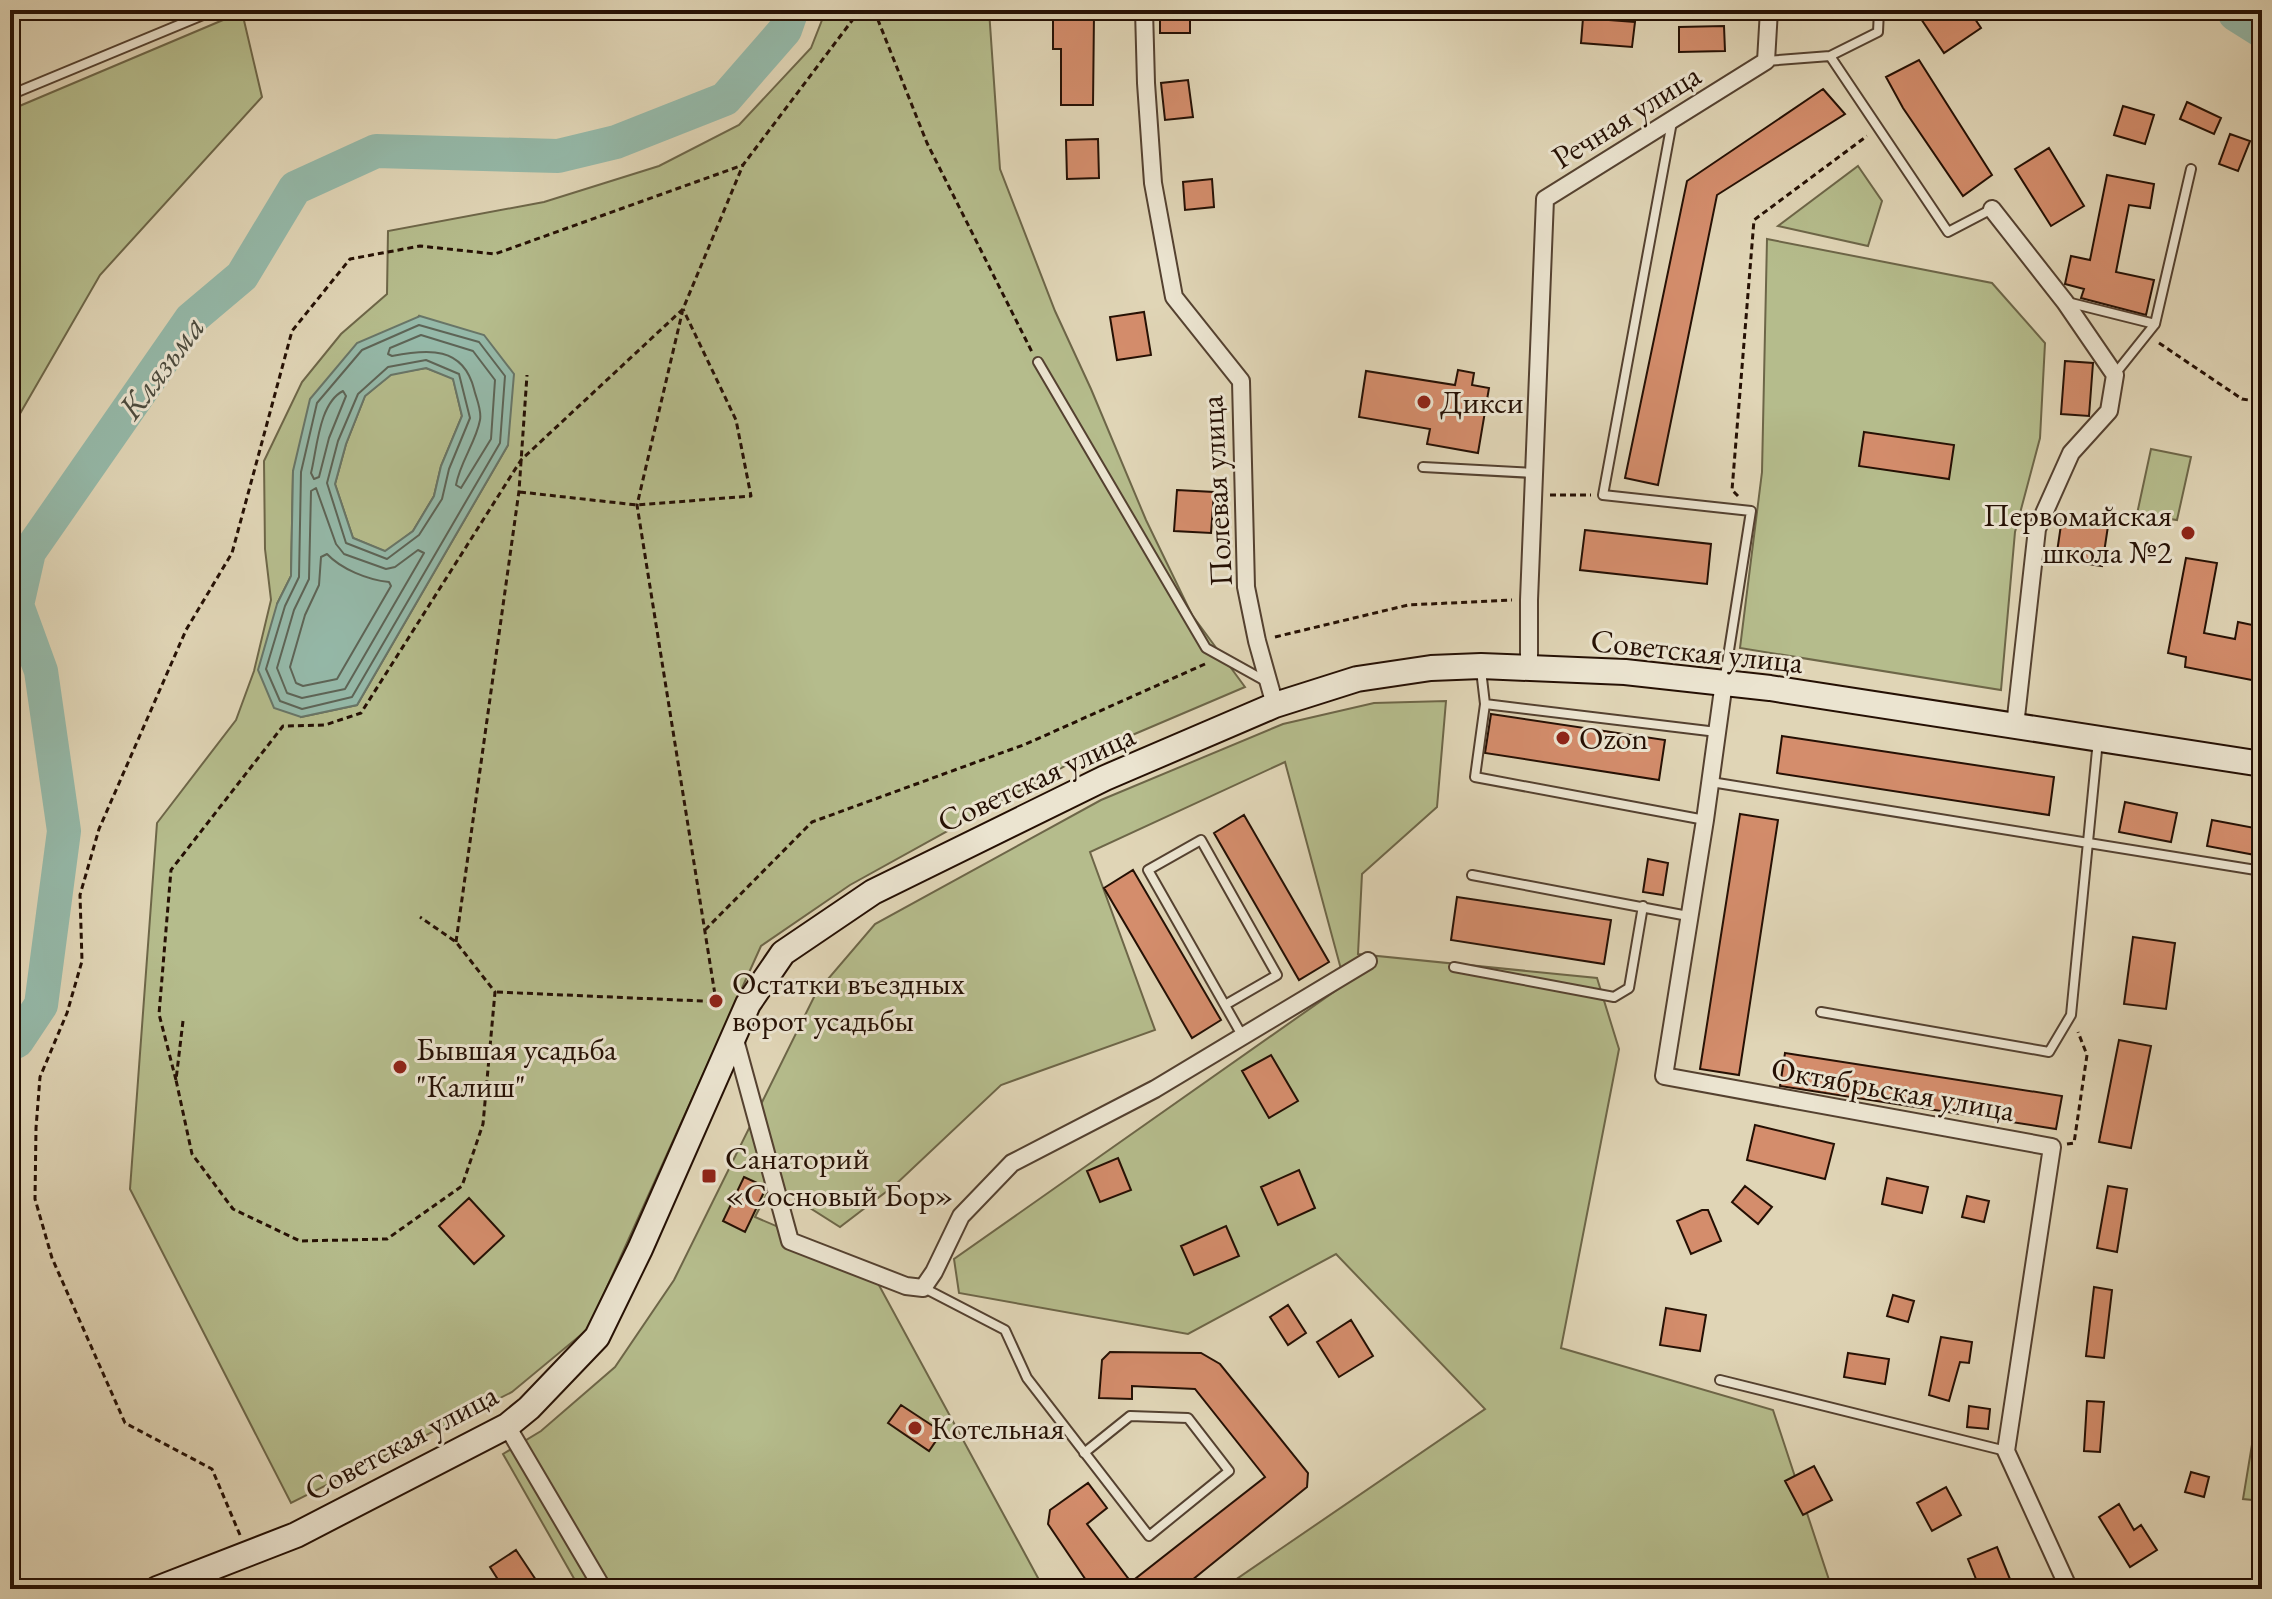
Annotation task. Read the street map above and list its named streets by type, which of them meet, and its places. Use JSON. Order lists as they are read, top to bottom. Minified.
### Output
{"streets":{"main road":["Советская улица"],"street":["Речная улица","Полевая улица","Октябрьская улица"]},"crossings":[["Речная улица","Советская улица"],["Полевая улица","Советская улица"],["Советская улица","Октябрьская улица"]],"water":["Клязьма"],"places":{"other":["Дикси","Первомайская школа №2","Ozon","Остатки въездных ворот усадьбы","Бывшая усадьба \"Калиш\"","Котельная"],"transit":["Санаторий «Сосновый Бор»"]}}
